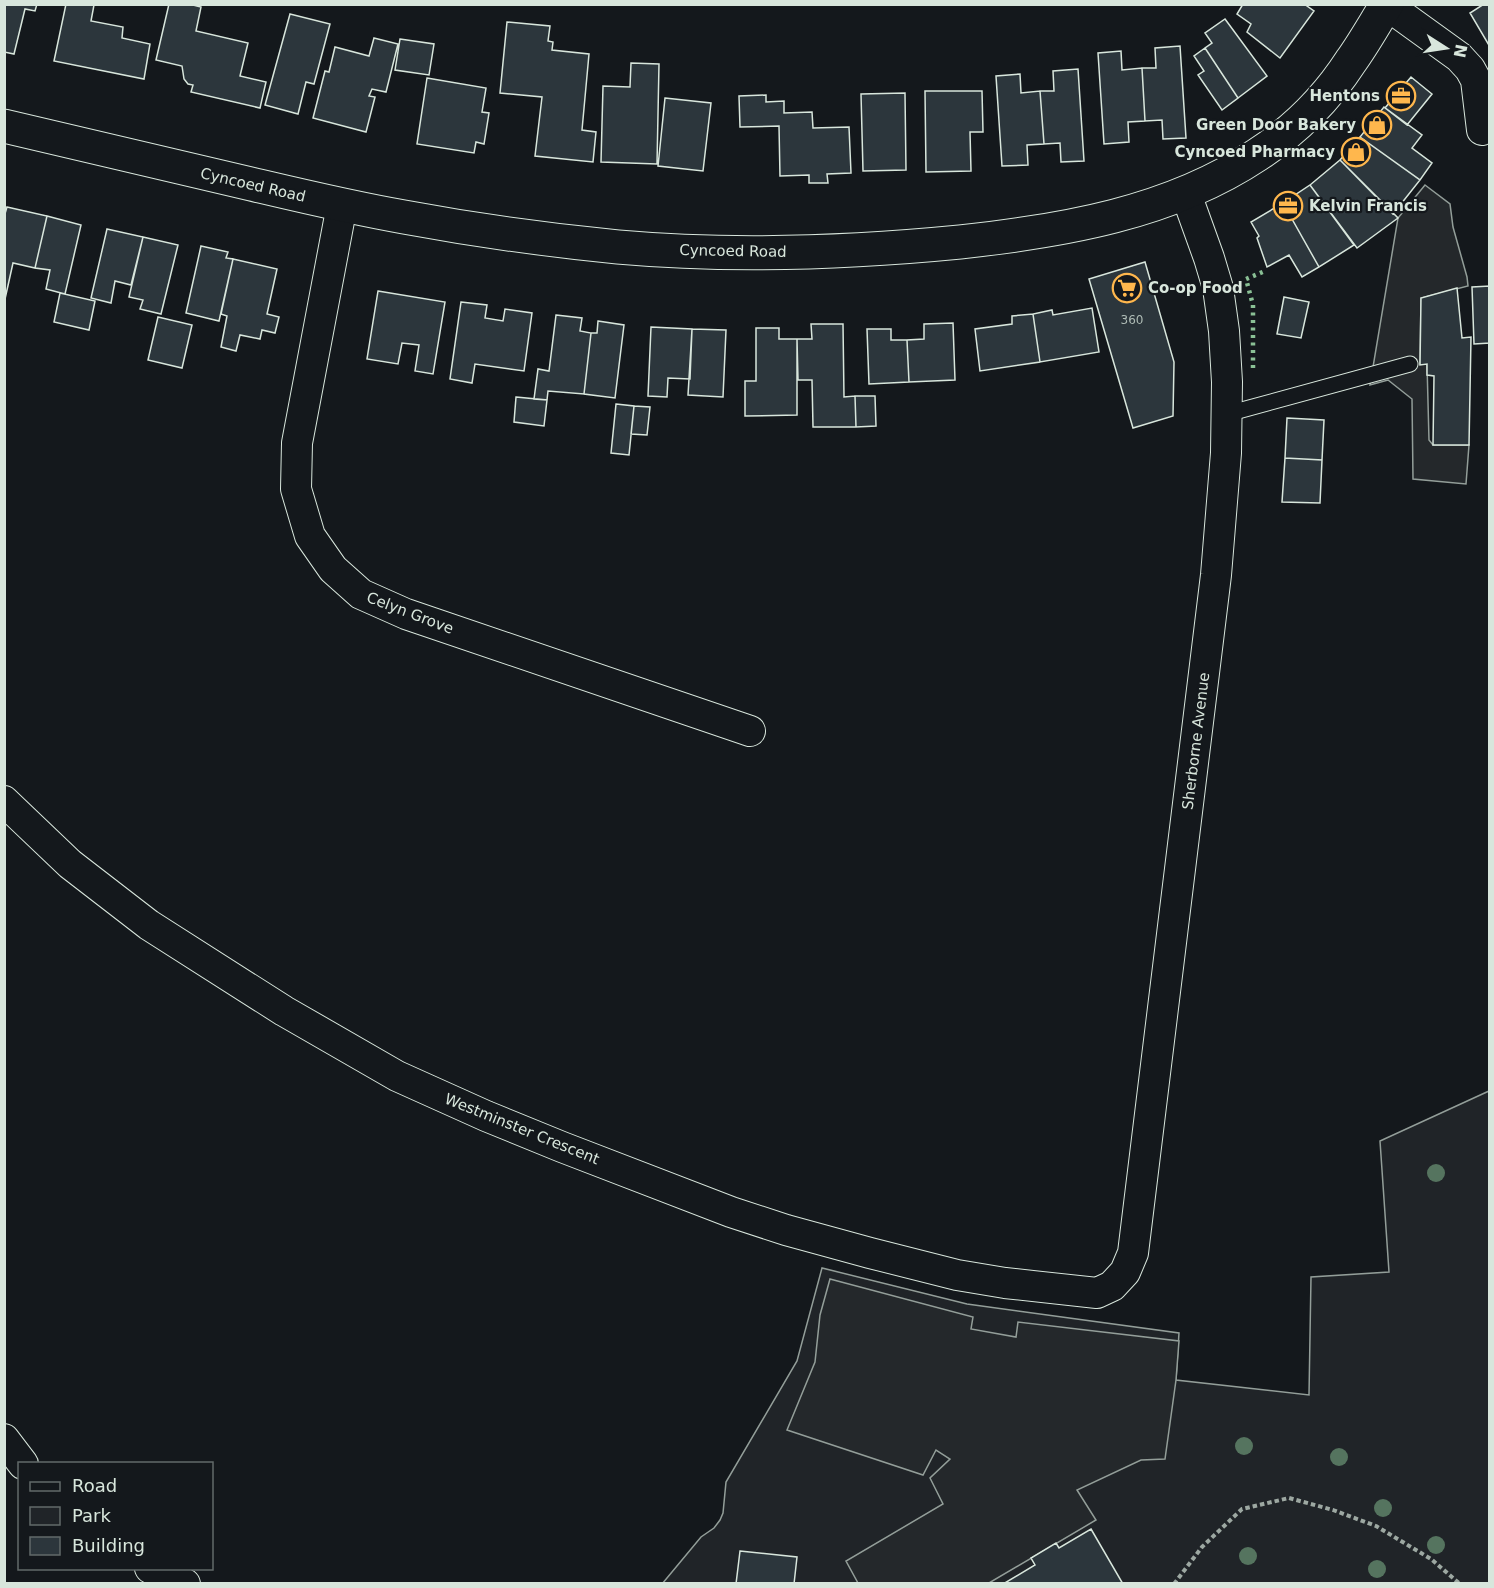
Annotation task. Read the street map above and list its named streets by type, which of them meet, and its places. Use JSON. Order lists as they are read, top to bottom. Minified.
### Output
{"streets":{"street":["Cyncoed Road","Celyn Grove","Sherborne Avenue","Westminster Crescent"]},"crossings":[["Cyncoed Road","Celyn Grove"],["Cyncoed Road","Sherborne Avenue"],["Sherborne Avenue","Westminster Crescent"]],"places":{"office":["Hentons","Kelvin Francis"],"shop":["Green Door Bakery","Cyncoed Pharmacy"],"supermarket":["Co-op Food"]},"house_numbers":["360"],"legend":["Road","Park","Building"],"north":"right"}
